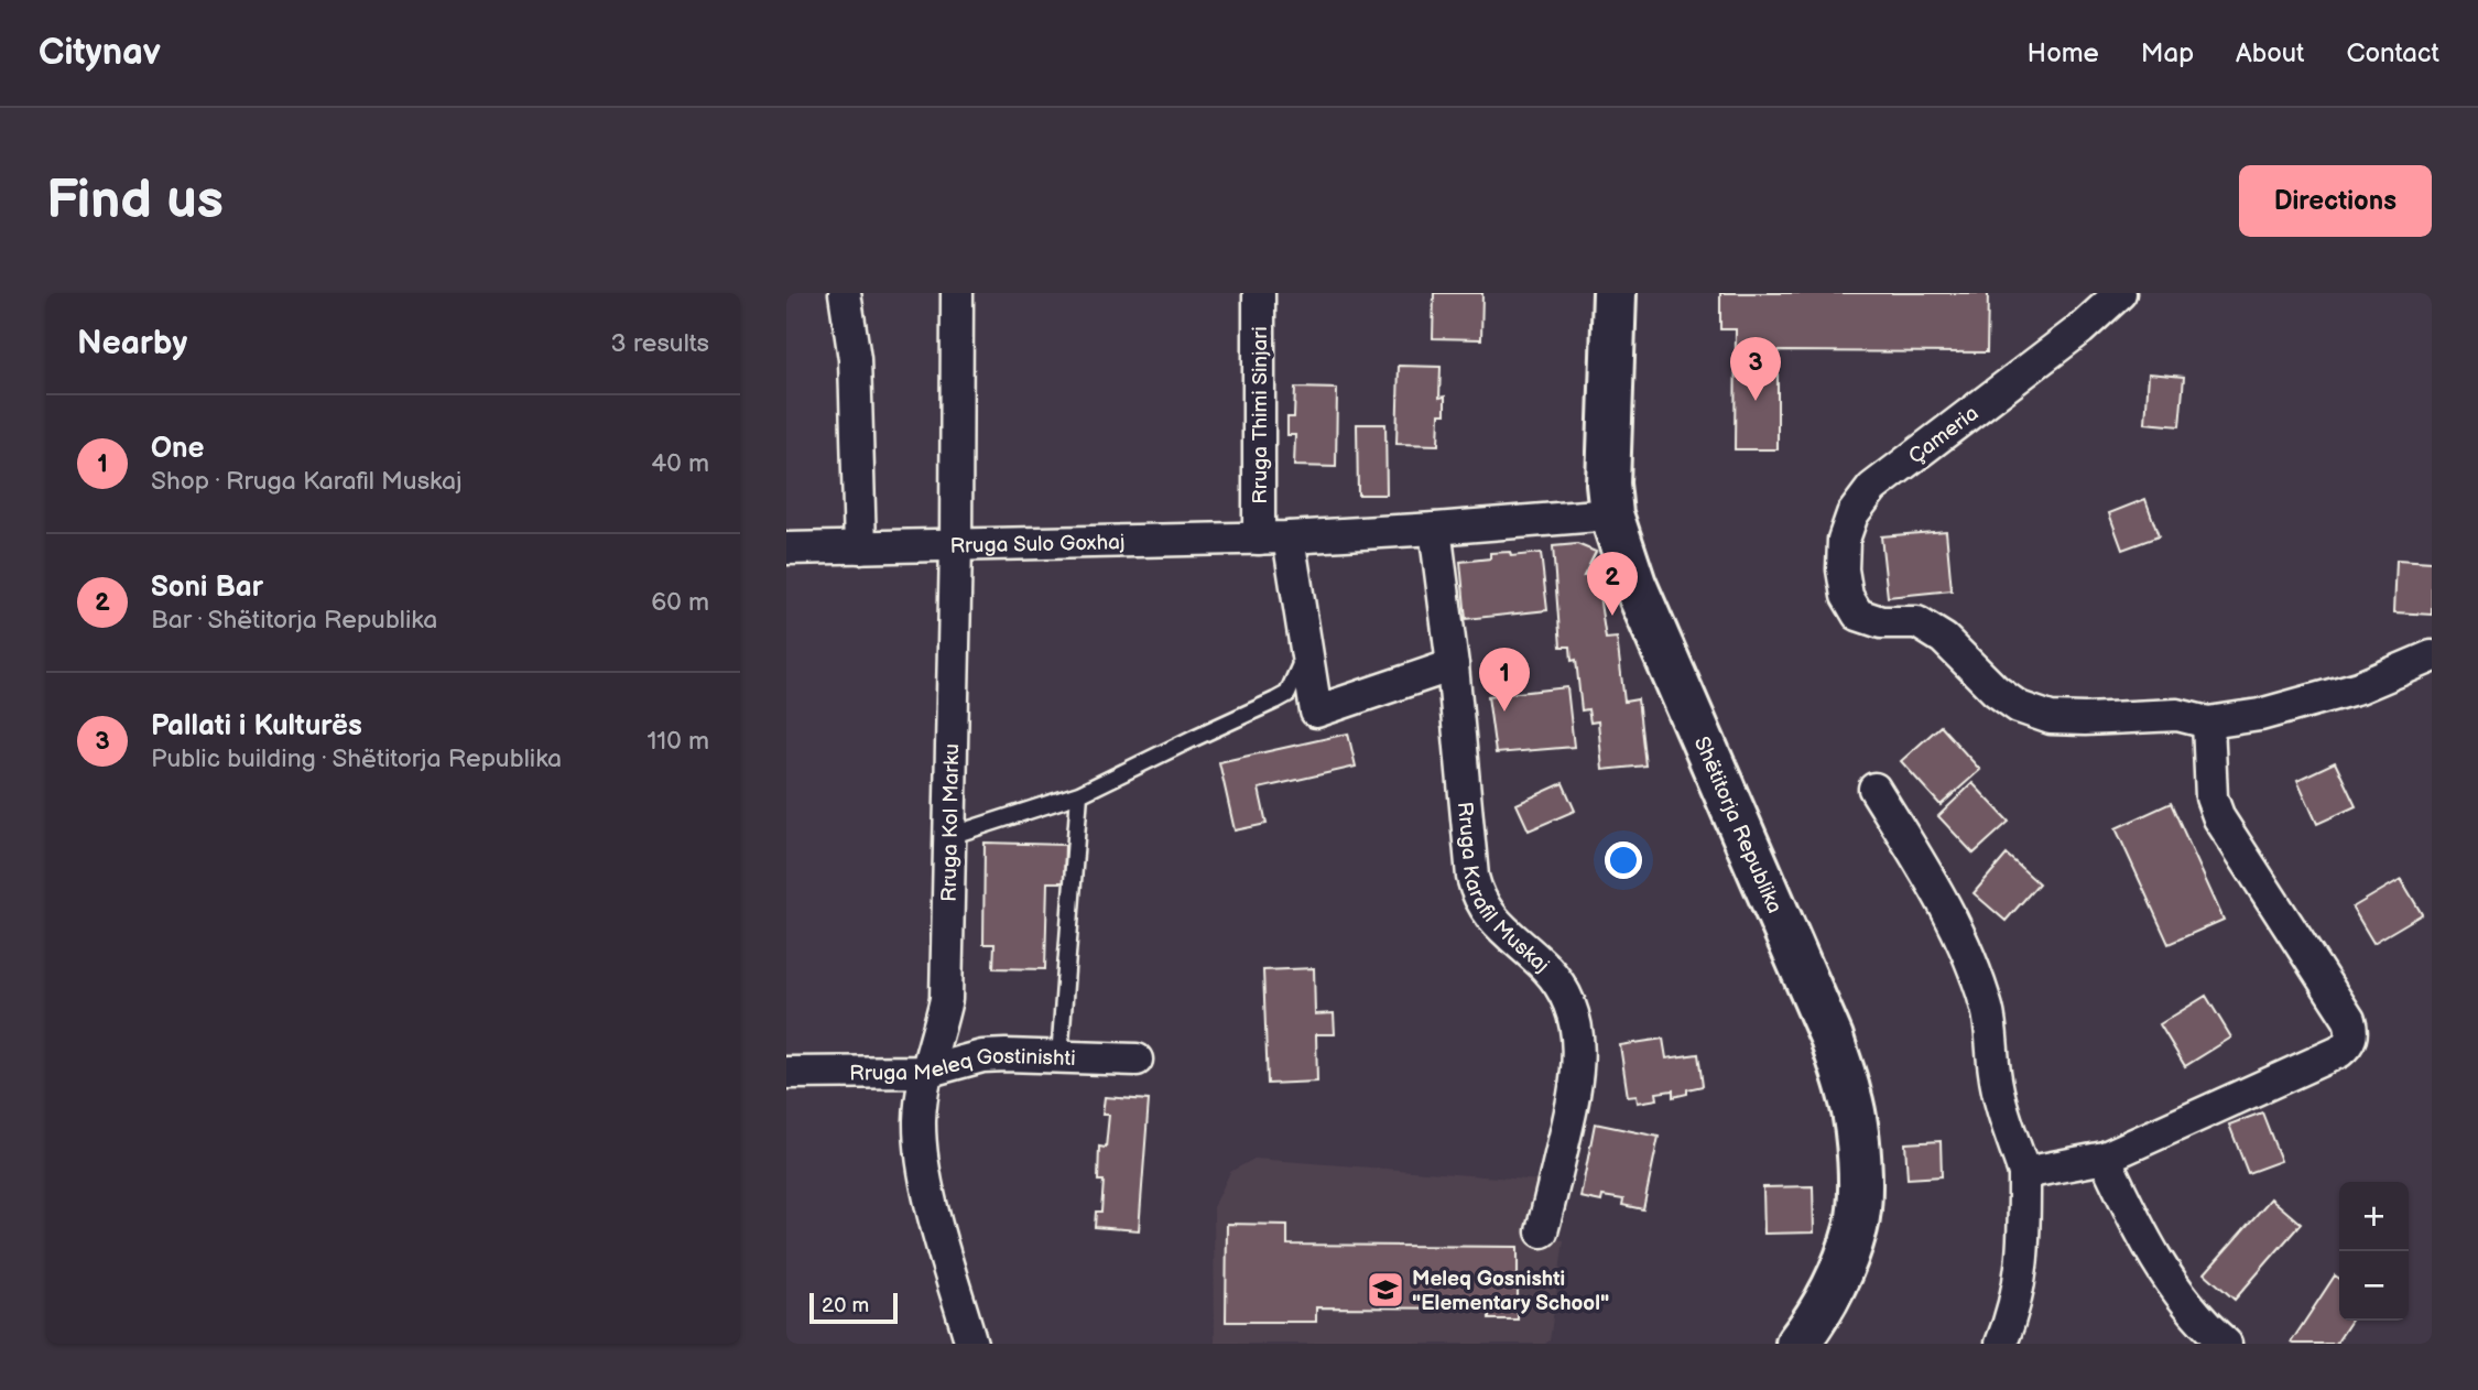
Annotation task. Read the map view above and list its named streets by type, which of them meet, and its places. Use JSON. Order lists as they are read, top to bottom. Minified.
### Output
{"streets":{"main road":["Shëtitorja Republika"],"street":["Rruga Thimi Sinjari","Çameria","Rruga Sulo Goxhaj","Rruga Kol Marku","Rruga Karafil Muskaj","Rruga Meleq Gostinishti"]},"crossings":[["Rruga Thimi Sinjari","Rruga Sulo Goxhaj"],["Rruga Sulo Goxhaj","Rruga Kol Marku"],["Rruga Sulo Goxhaj","Shëtitorja Republika"],["Rruga Sulo Goxhaj","Rruga Karafil Muskaj"],["Rruga Kol Marku","Rruga Meleq Gostinishti"]],"places":{"school or university":["Meleq Gosnishti \"Elementary School\""]},"scale_bar":"20 m","page":{"header":"Citynav","nav":["Home","Map","About","Contact"],"buttons":"Directions","title":"Find us","heading":["Nearby","3 results"],"pins":["3","2","1"],"list":[{"mark":"1","name":"One","note":"Shop · Rruga Karafil Muskaj","value":"40 m"},{"mark":"2","name":"Soni Bar","note":"Bar · Shëtitorja Republika","value":"60 m"},{"mark":"3","name":"Pallati i Kulturës","note":"Public building · Shëtitorja Republika","value":"110 m"}],"map_buttons":["+","−"],"scale":"20 m"}}
